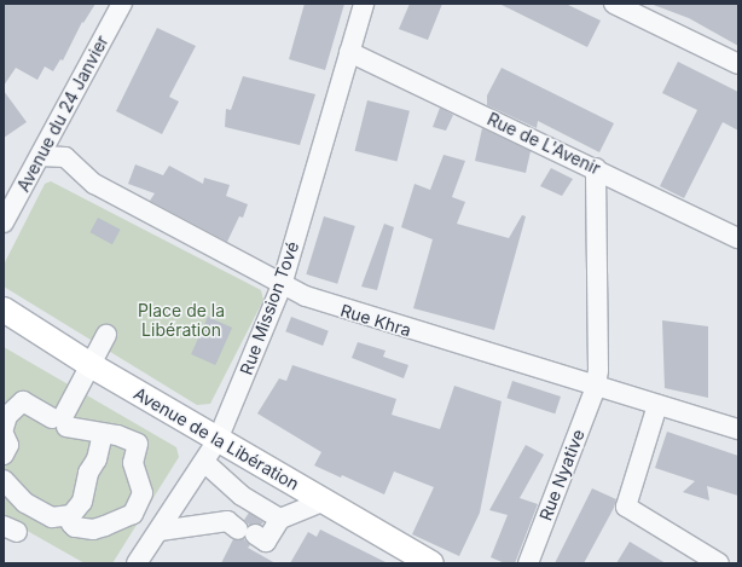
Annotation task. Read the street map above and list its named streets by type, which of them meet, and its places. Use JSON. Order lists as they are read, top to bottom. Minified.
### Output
{"streets":{"main road":["Avenue de la Libération"],"street":["Avenue du 24 Janvier","Rue de L'Avenir","Rue Mission Tové","Rue Khra","Rue Nyative"]},"crossings":[["Avenue du 24 Janvier","Rue Khra"],["Rue de L'Avenir","Rue Mission Tové"],["Rue de L'Avenir","Rue Nyative"],["Rue Mission Tové","Rue Khra"],["Rue Mission Tové","Avenue de la Libération"],["Rue Khra","Rue Nyative"]],"parks":["Place de la Libération"]}
